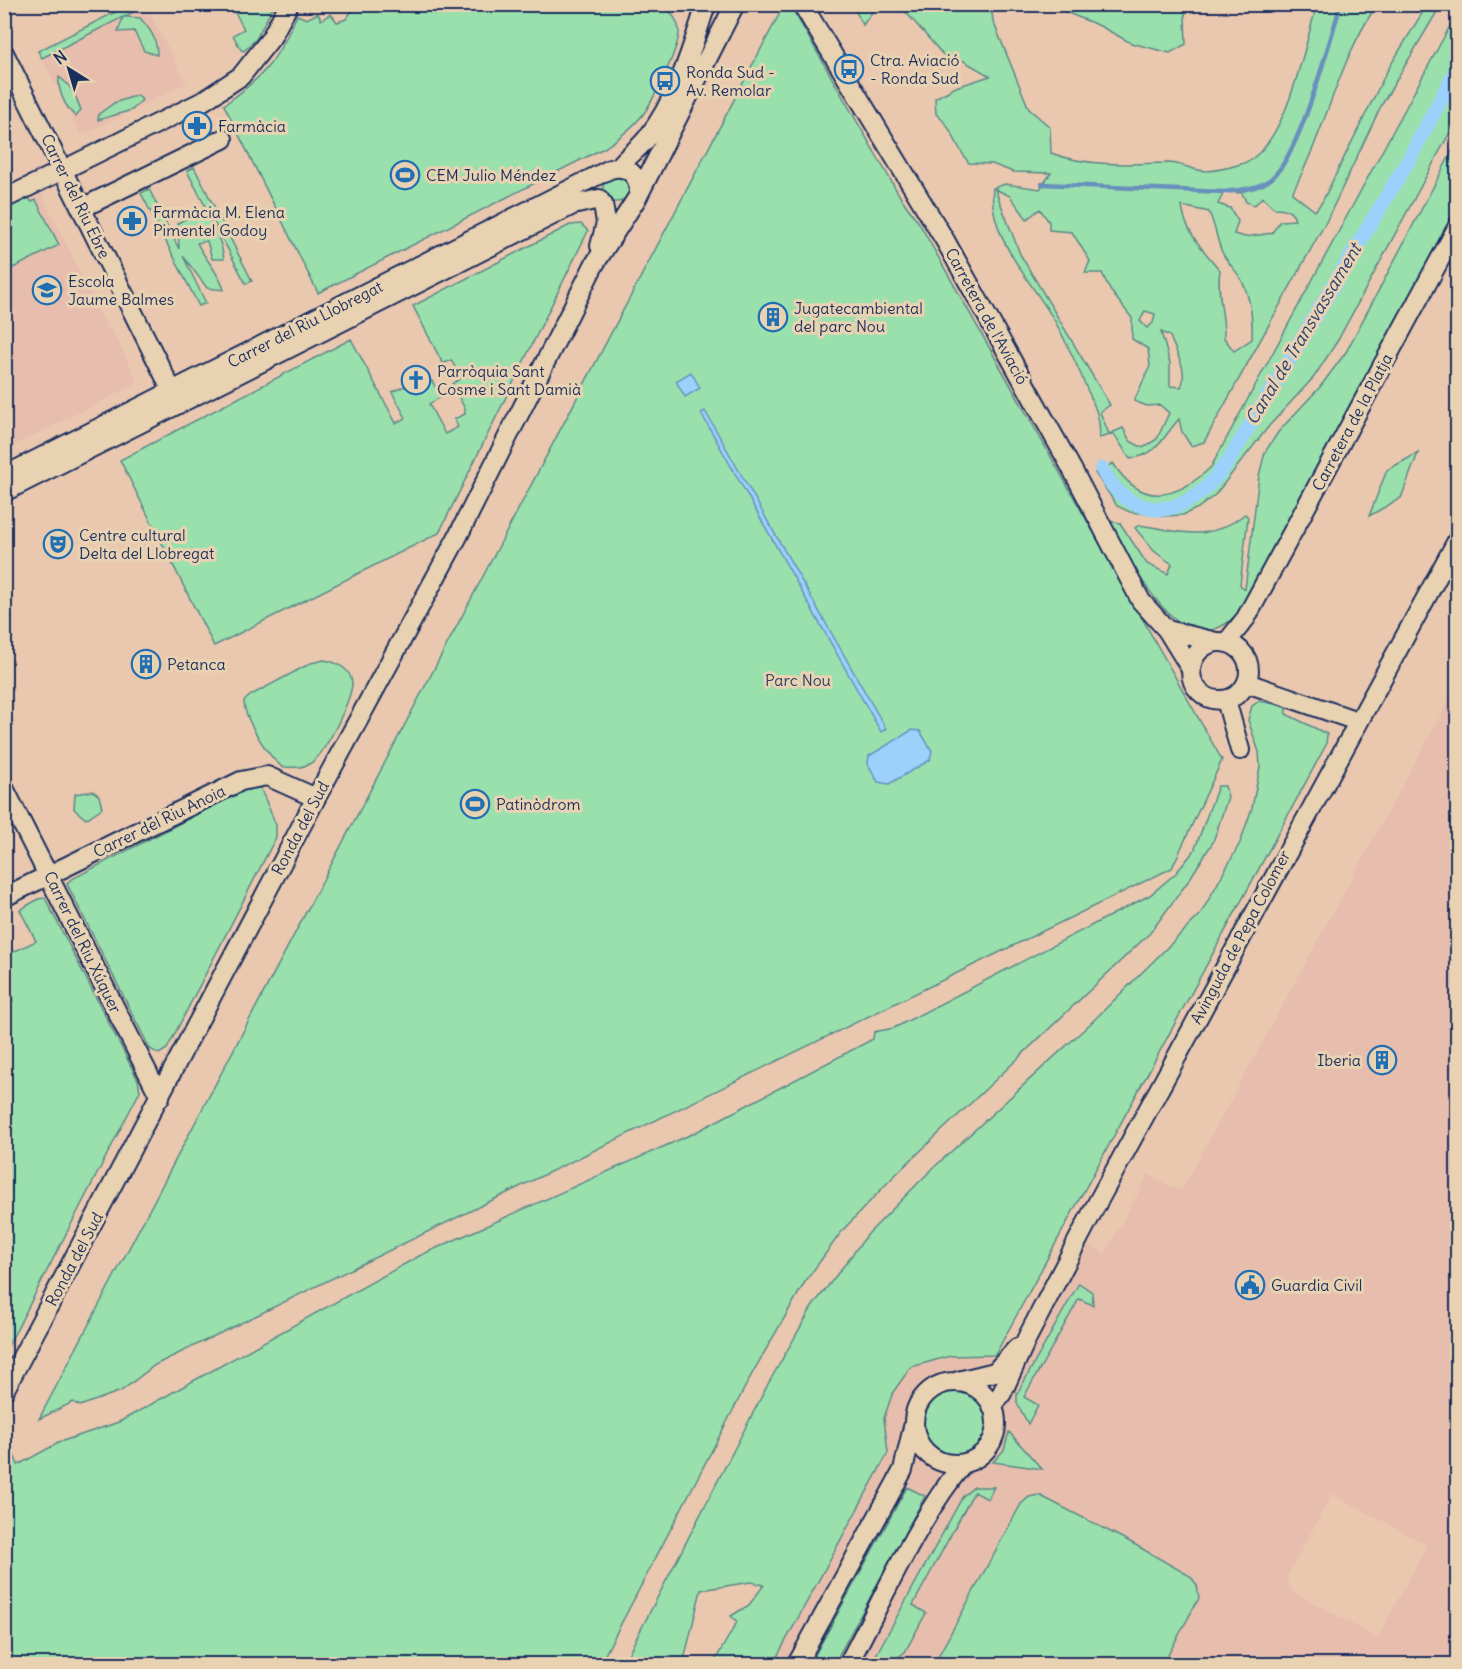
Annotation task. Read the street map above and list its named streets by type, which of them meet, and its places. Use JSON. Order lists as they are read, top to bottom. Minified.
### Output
{"streets":{"street":["Carrer del Riu Ebre","Carretera de l'Aviació","Carrer del Riu Llobregat","Carretera de la Platja","Carrer del Riu Anoia","Ronda del Sud","Avinguda de Pepa Colomer","Carrer del Riu Xúquer"]},"crossings":[["Carrer del Riu Ebre","Carrer del Riu Llobregat"],["Carretera de l'Aviació","Carretera de la Platja"],["Carrer del Riu Llobregat","Ronda del Sud"],["Carrer del Riu Anoia","Ronda del Sud"],["Carrer del Riu Anoia","Carrer del Riu Xúquer"],["Ronda del Sud","Carrer del Riu Xúquer"]],"water":["Canal de Transvassament"],"parks":["Parc Nou"],"places":{"bus stop":["Ctra. Aviació - Ronda Sud","Ronda Sud - Av. Remolar"],"pharmacy":["Farmàcia","Farmàcia M. Elena Pimentel Godoy"],"sports":["CEM Julio Méndez","Patinòdrom"],"school or university":["Escola Jaume Balmes"],"building":["Jugatecambiental del parc Nou","Petanca","Iberia"],"church":["Parròquia Sant Cosme i Sant Damià"],"theatre":["Centre cultural Delta del Llobregat"],"public building":["Guardia Civil"]},"north":"top left"}
